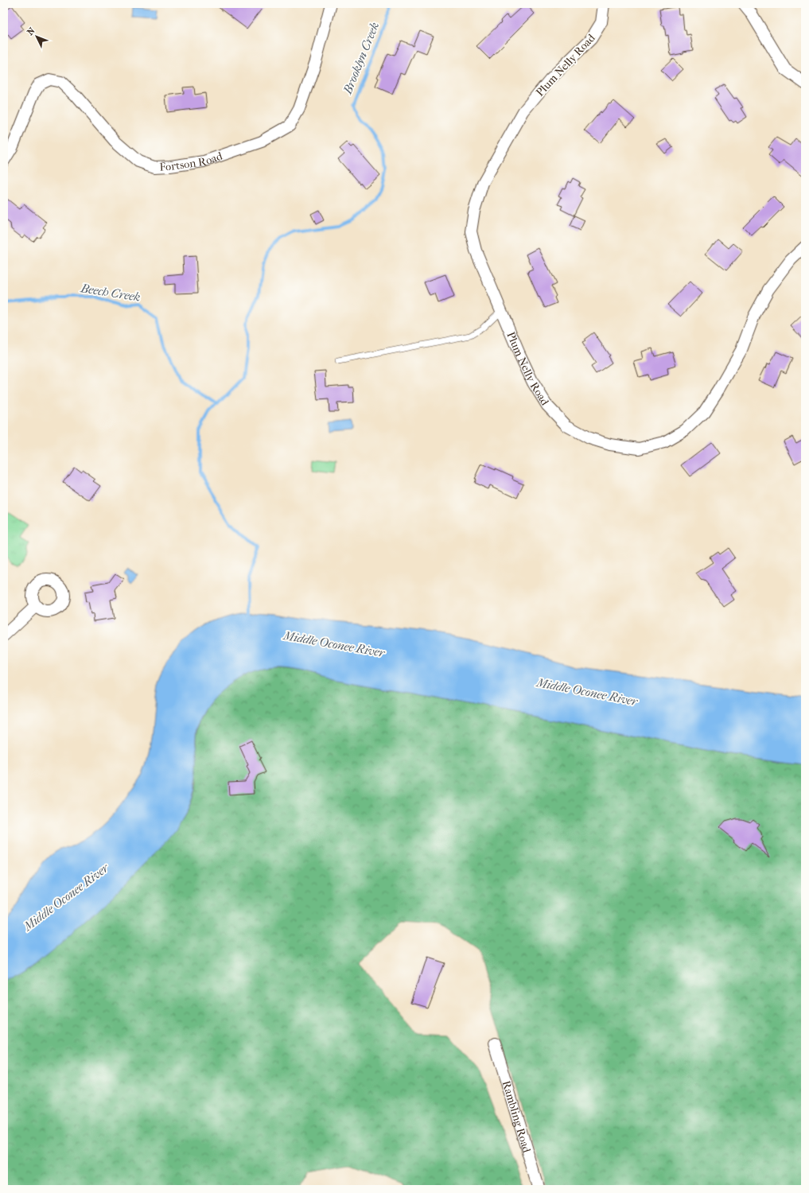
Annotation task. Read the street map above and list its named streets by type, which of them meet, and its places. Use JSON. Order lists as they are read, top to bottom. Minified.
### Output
{"streets":{"street":["Plum Nelly Road","Fortson Road","Rambling Road"]},"water":["Brooklyn Creek","Beech Creek","Middle Oconee River"],"north":"top left"}
